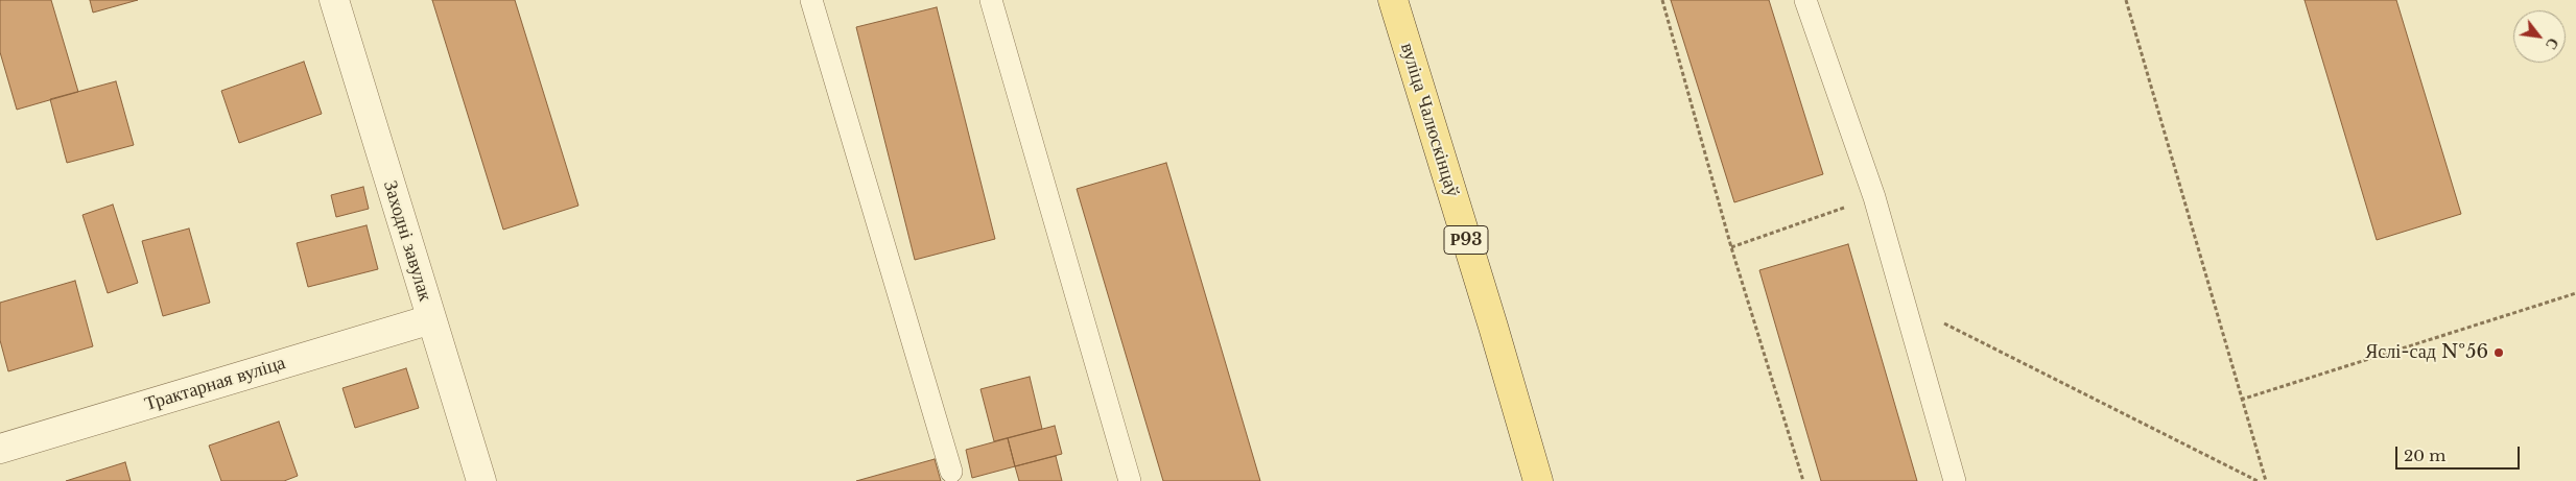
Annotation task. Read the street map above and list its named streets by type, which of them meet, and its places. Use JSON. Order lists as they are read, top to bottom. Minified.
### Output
{"streets":{"main road":["вуліца Чалюскінцаў","Р93"],"street":["Заходні завулак","Трактарная вуліца"]},"crossings":[["Заходні завулак","Трактарная вуліца"]],"places":["Яслі-сад №56"],"scale_bar":"20 m","north":"bottom right"}
